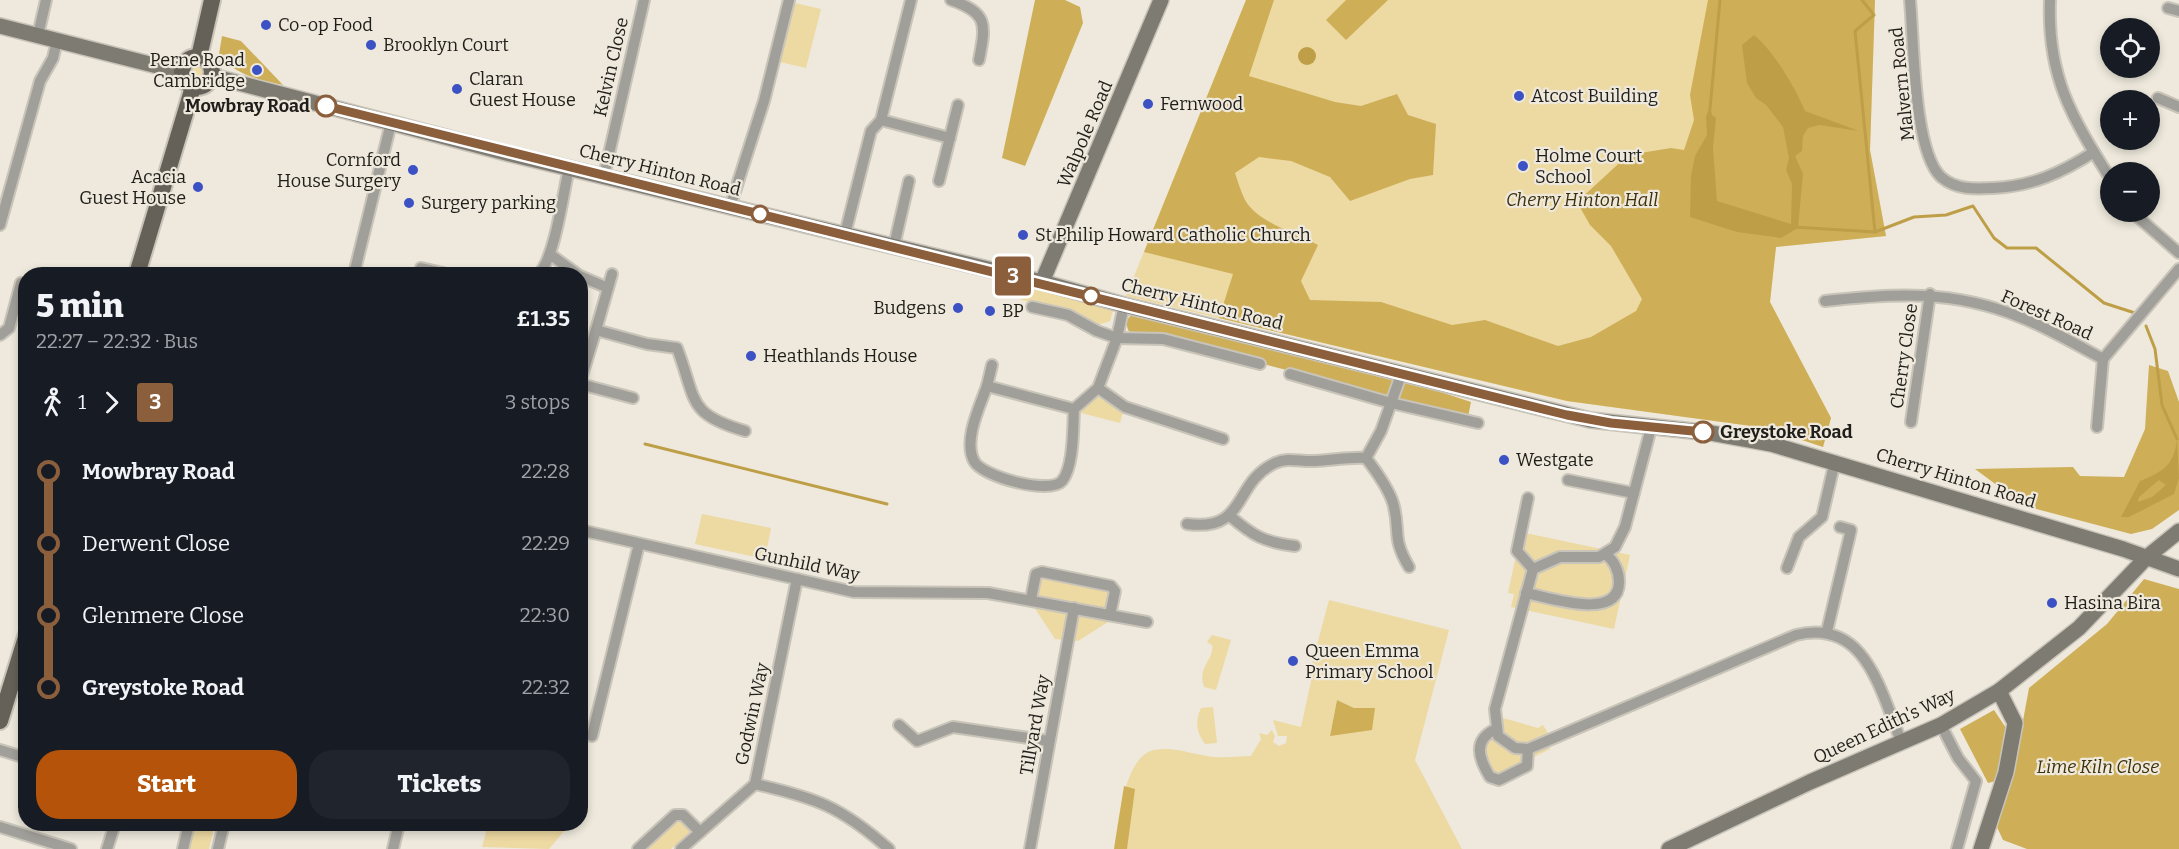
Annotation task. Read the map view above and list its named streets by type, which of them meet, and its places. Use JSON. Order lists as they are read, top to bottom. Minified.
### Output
{"streets":{"street":["Kelvin Close","Malvern Road","Walpole Road","Cherry Hinton Road","Forest Road","Cherry Close","Gunhild Way","Godwin Way","Tillyard Way","Queen Edith's Way"]},"crossings":[["Kelvin Close","Cherry Hinton Road"],["Walpole Road","Cherry Hinton Road"],["Cherry Hinton Road","Queen Edith's Way"],["Forest Road","Cherry Close"],["Gunhild Way","Godwin Way"],["Gunhild Way","Tillyard Way"]],"parks":["Cherry Hinton Hall","Lime Kiln Close"],"places":["Co-op Food","Brooklyn Court","Perne Road Cambridge","Claran Guest House","Atcost Building","Fernwood","Mowbray Road","Holme Court School","Cornford House Surgery","Acacia Guest House","Surgery parking","St Philip Howard Catholic Church","Budgens","BP","Heathlands House","Greystoke Road","Westgate","Hasina Bira","Queen Emma Primary School"],"lines":["bus line 3"],"page":{"on_map":"3","map_buttons":["+","−"],"heading":["5 min","22:27 – 22:32 · Bus","£1.35"],"legs":["1","3","3 stops"],"list":[{"name":"Mowbray Road","value":"22:28"},{"name":"Derwent Close","value":"22:29"},{"name":"Glenmere Close","value":"22:30"},{"name":"Greystoke Road","value":"22:32"}],"buttons":["Start","Tickets"]}}
